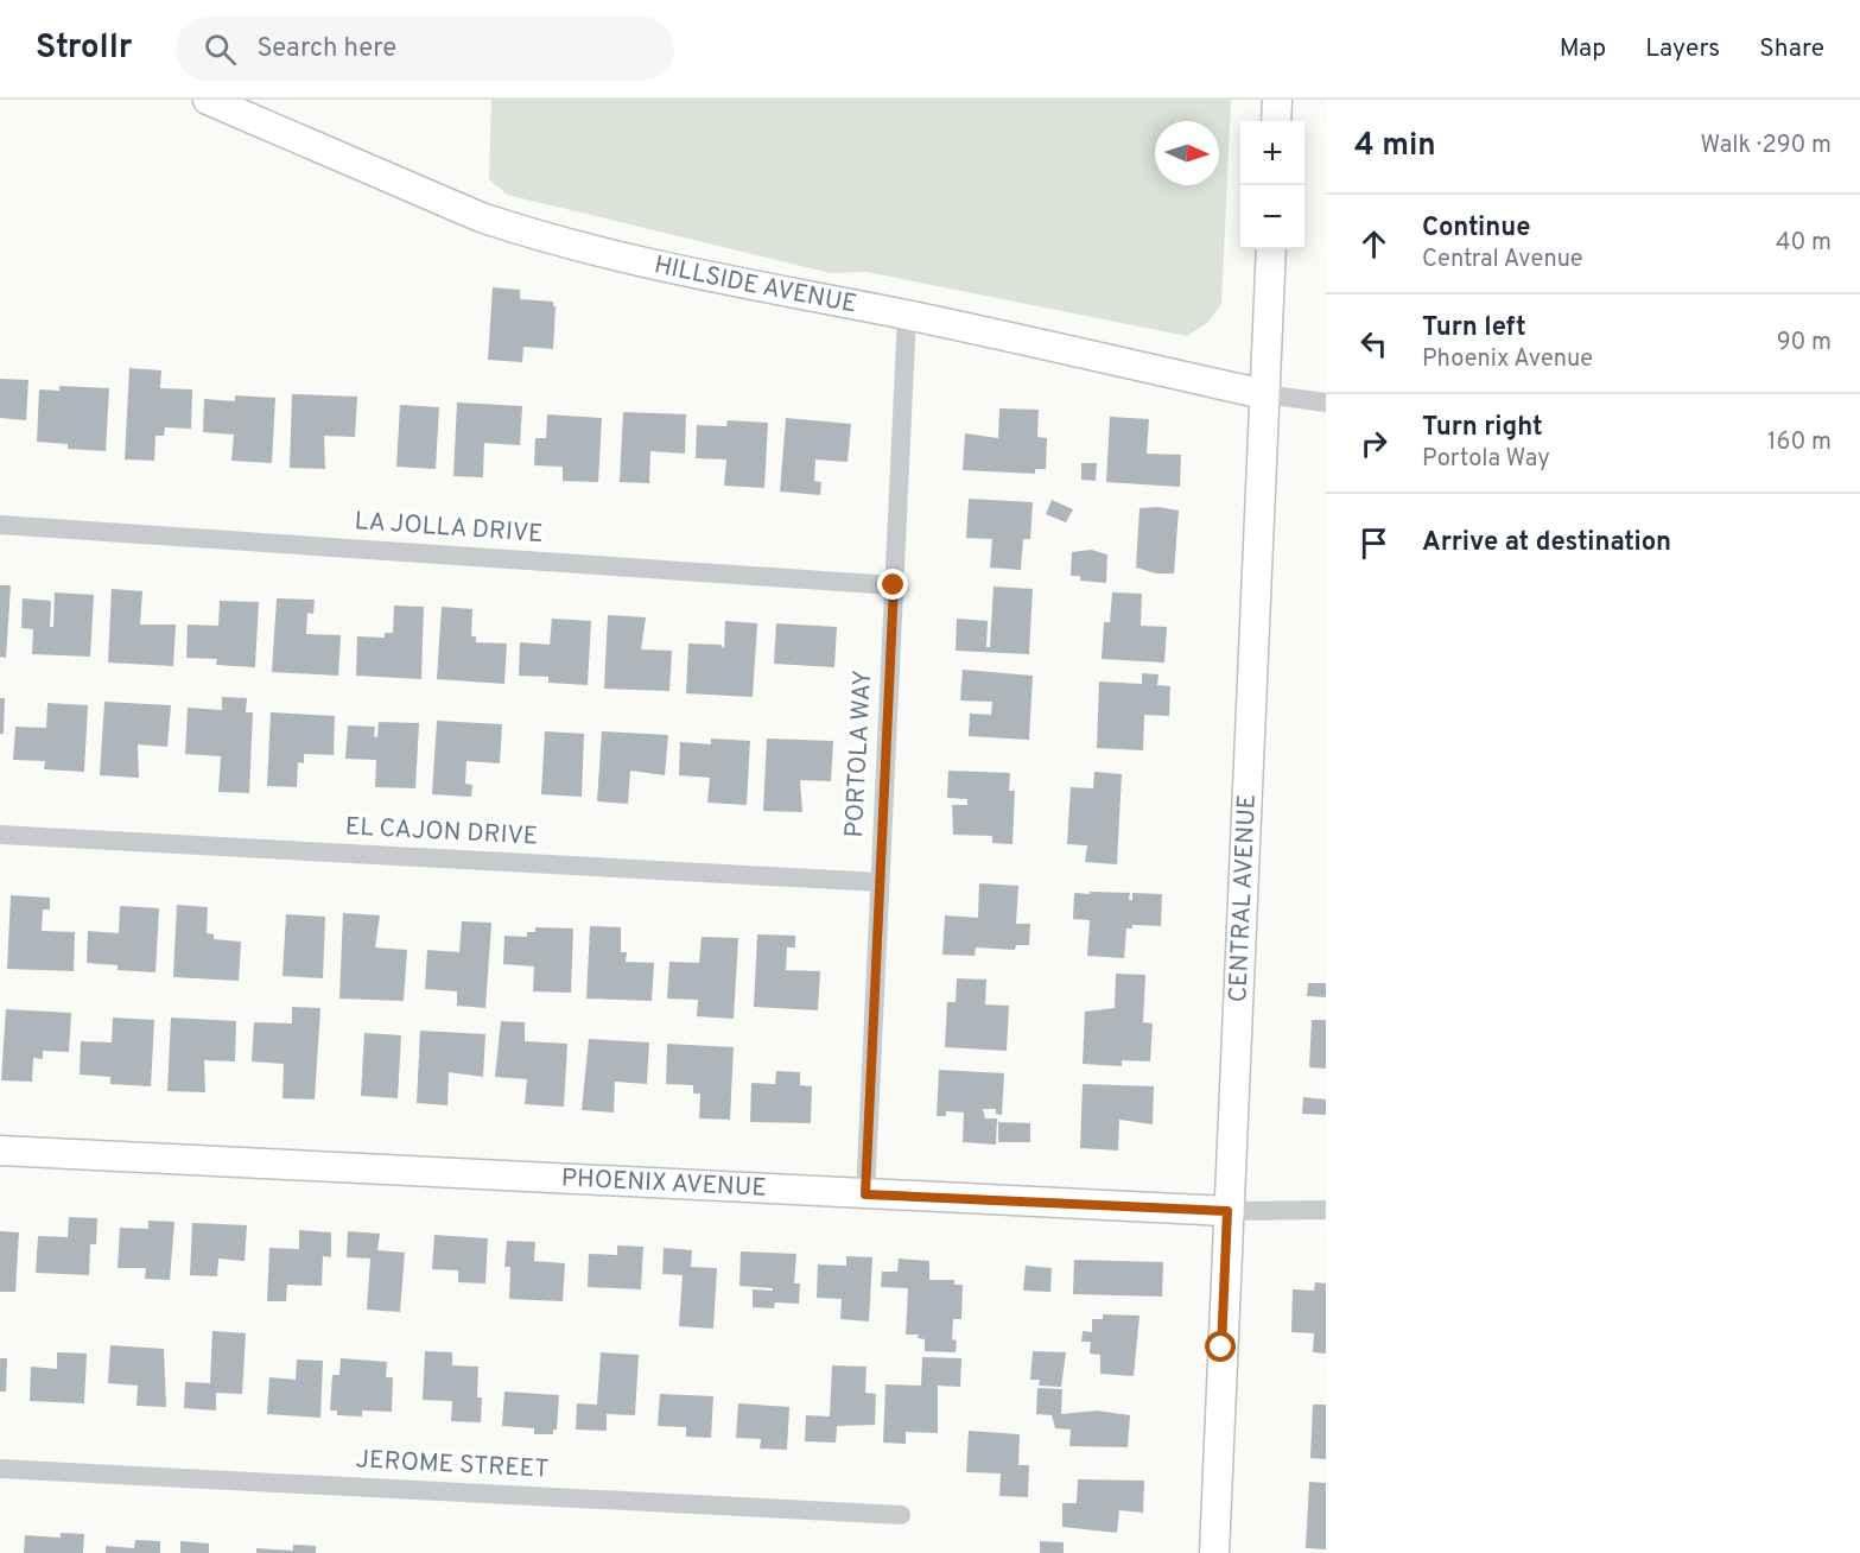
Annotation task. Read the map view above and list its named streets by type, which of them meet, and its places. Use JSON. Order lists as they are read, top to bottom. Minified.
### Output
{"streets":{"street":["HILLSIDE AVENUE","LA JOLLA DRIVE","PORTOLA WAY","EL CAJON DRIVE","CENTRAL AVENUE","PHOENIX AVENUE","JEROME STREET"]},"crossings":[["HILLSIDE AVENUE","PORTOLA WAY"],["HILLSIDE AVENUE","CENTRAL AVENUE"],["LA JOLLA DRIVE","PORTOLA WAY"],["PORTOLA WAY","EL CAJON DRIVE"],["PORTOLA WAY","PHOENIX AVENUE"],["CENTRAL AVENUE","PHOENIX AVENUE"]],"north":"right","page":{"header":"Strollr","search":"Search here","nav":["Map","Layers","Share"],"heading":["4 min","Walk · 290 m"],"map_buttons":["+","−"],"list":[["Continue","Central Avenue","40 m"],["Turn left","Phoenix Avenue","90 m"],["Turn right","Portola Way","160 m"],"Arrive at destination"]}}
